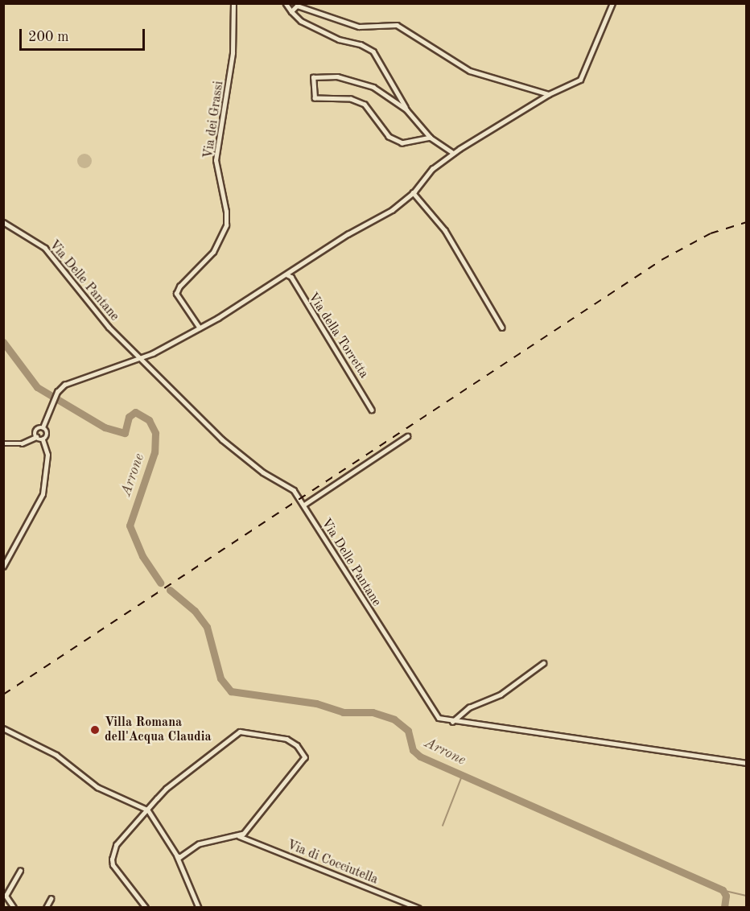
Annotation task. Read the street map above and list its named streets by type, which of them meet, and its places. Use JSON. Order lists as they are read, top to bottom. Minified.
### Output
{"streets":{"street":["Via dei Grassi","Via Delle Pantane","Via della Torretta","Via di Cocciutella"]},"water":["Arrone"],"places":["Villa Romana dell'Acqua Claudia"],"scale_bar":"200 m"}
